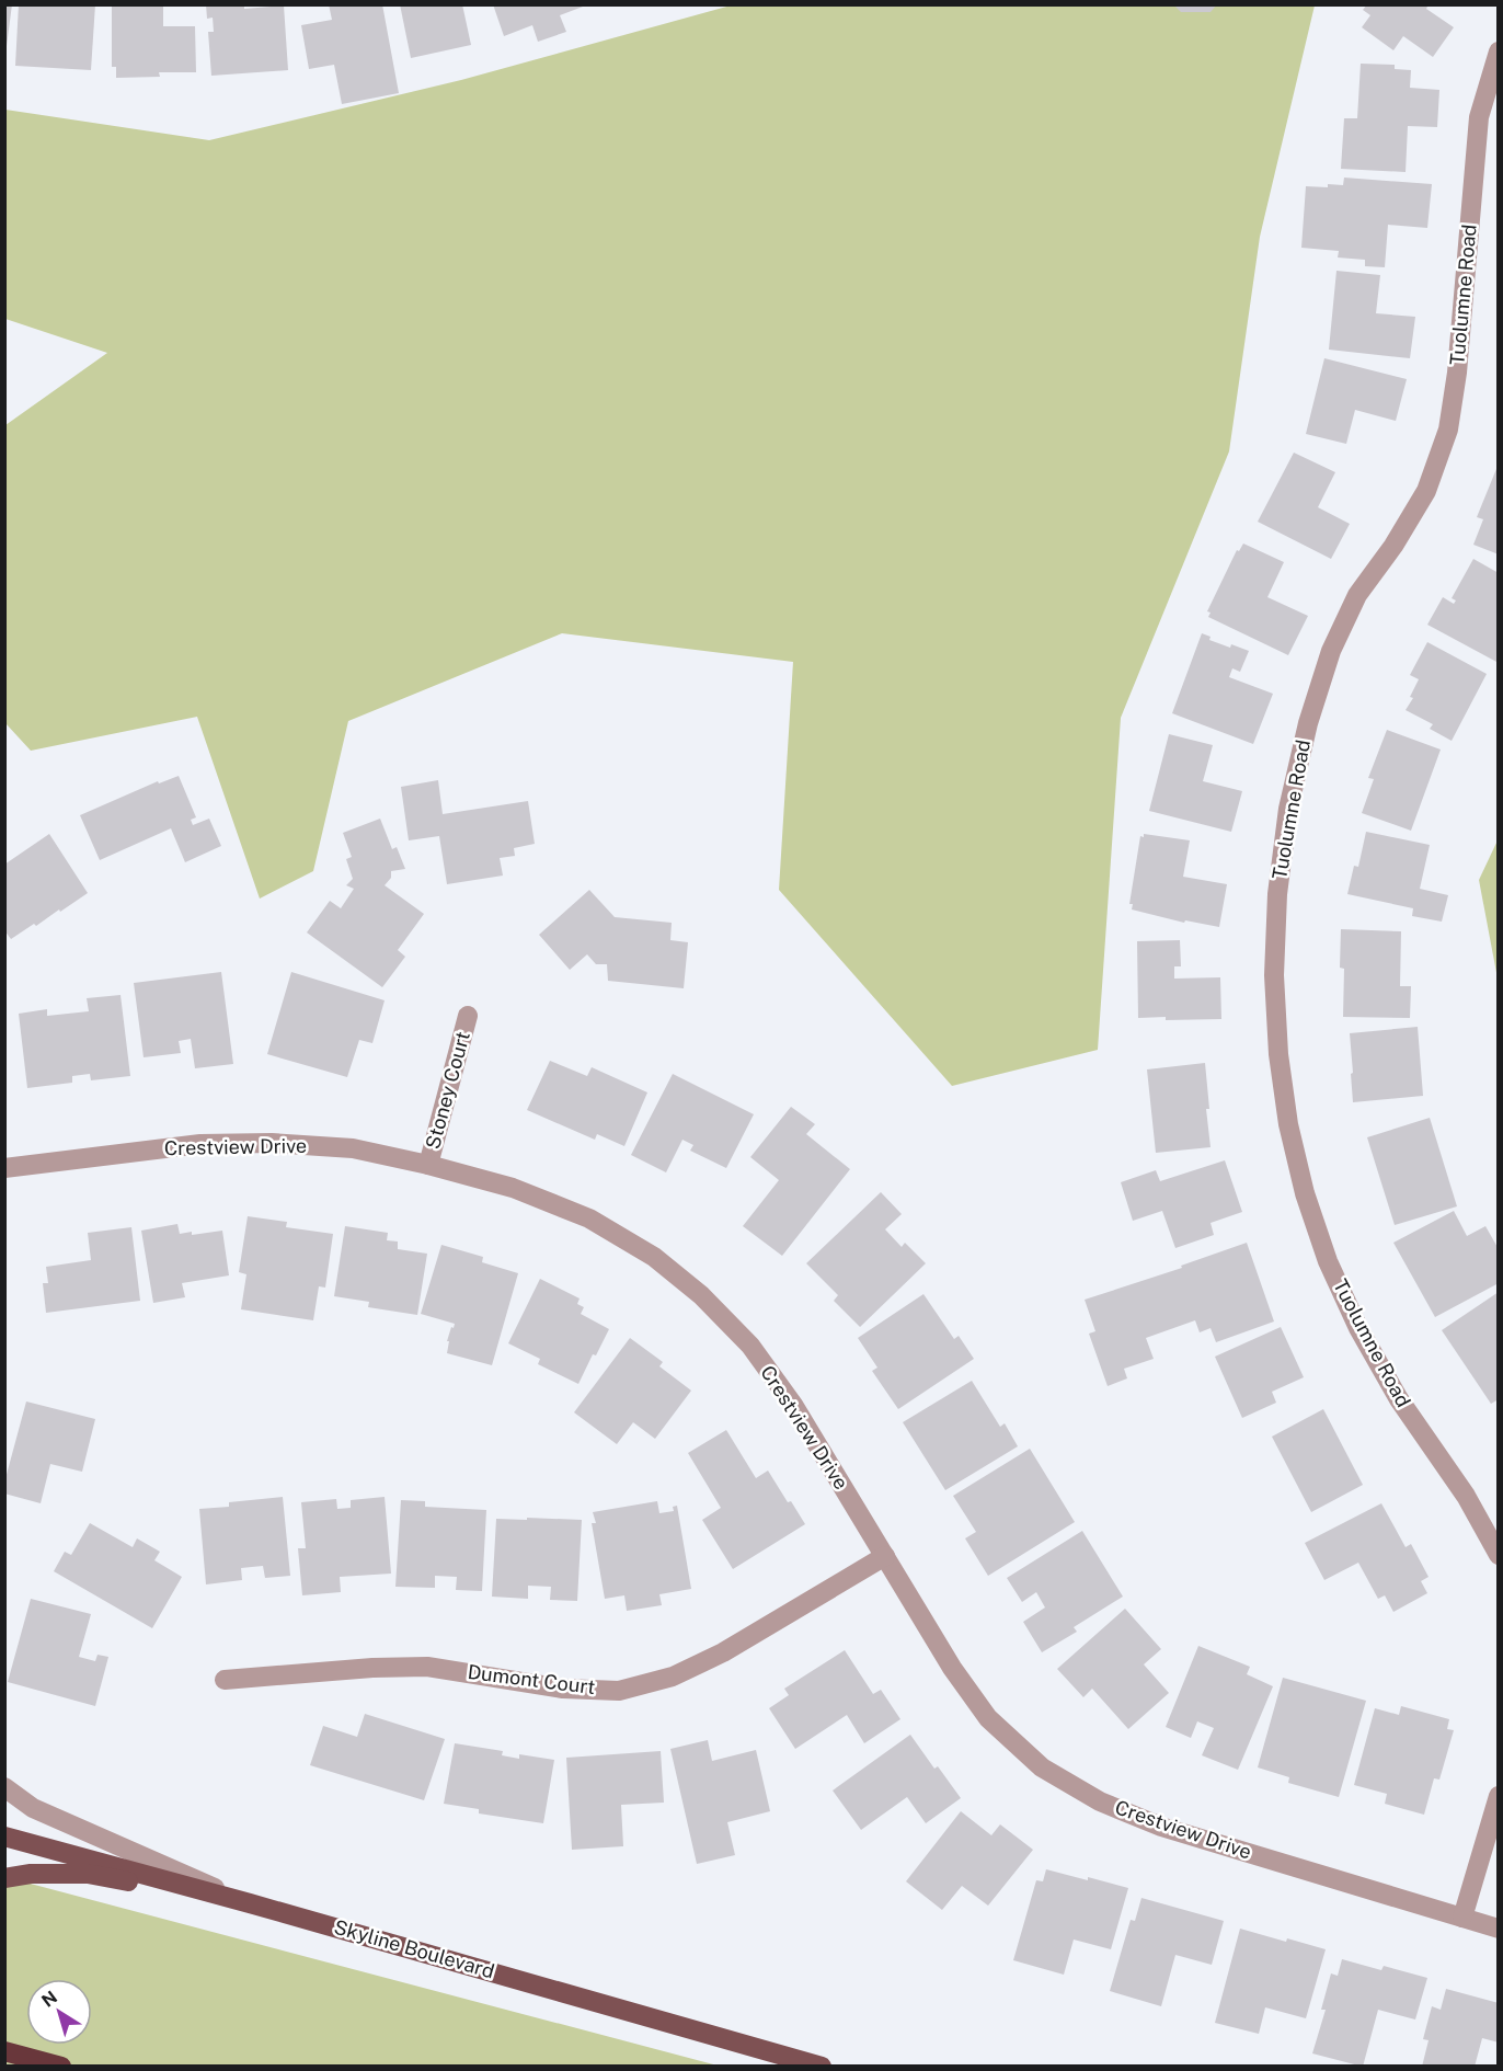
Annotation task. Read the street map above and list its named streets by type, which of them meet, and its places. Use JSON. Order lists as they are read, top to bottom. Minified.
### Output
{"streets":{"main road":["Skyline Boulevard"],"street":["Tuolumne Road","Stoney Court","Crestview Drive","Dumont Court"]},"crossings":[["Stoney Court","Crestview Drive"],["Crestview Drive","Dumont Court"]],"north":"top left"}
